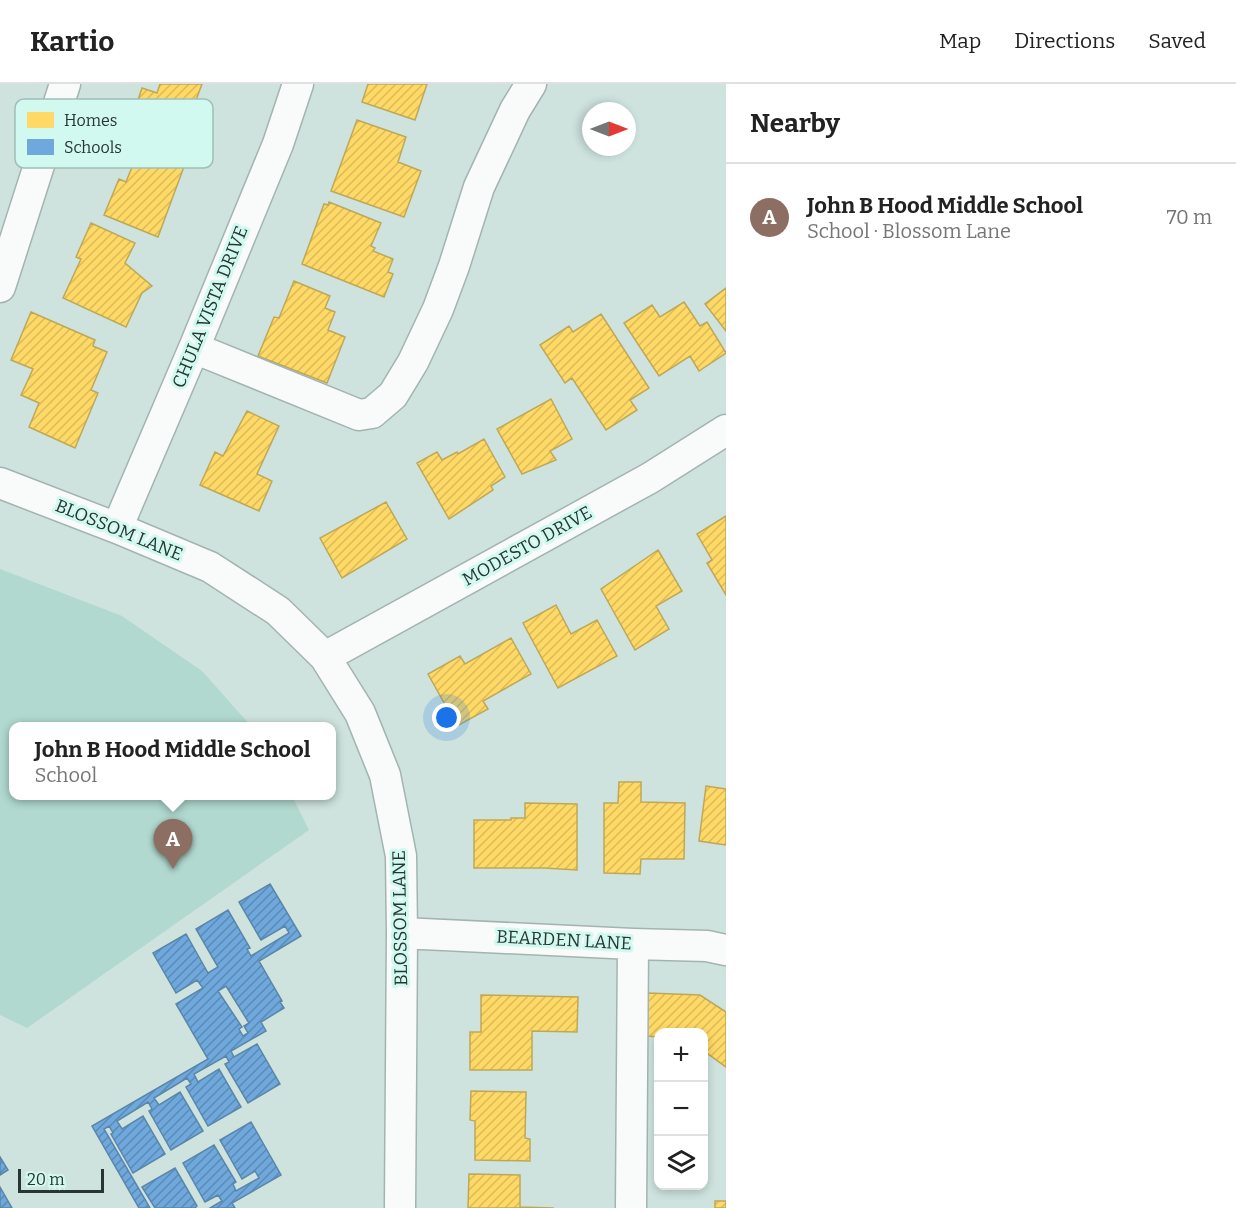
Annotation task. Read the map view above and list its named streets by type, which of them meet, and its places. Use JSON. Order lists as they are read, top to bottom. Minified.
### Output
{"streets":{"street":["CHULA VISTA DRIVE","BLOSSOM LANE","MODESTO DRIVE","BEARDEN LANE"]},"crossings":[["CHULA VISTA DRIVE","BLOSSOM LANE"],["BLOSSOM LANE","MODESTO DRIVE"],["BLOSSOM LANE","BEARDEN LANE"]],"legend":["Homes","Schools"],"scale_bar":"20 m","north":"right","page":{"header":"Kartio","nav":["Map","Directions","Saved"],"heading":"Nearby","list":[{"mark":"A","name":"John B Hood Middle School","note":"School · Blossom Lane","value":"70 m"}],"popup":["John B Hood Middle School","School"],"pins":"A","map_buttons":["+","−"],"scale":"20 m"}}
